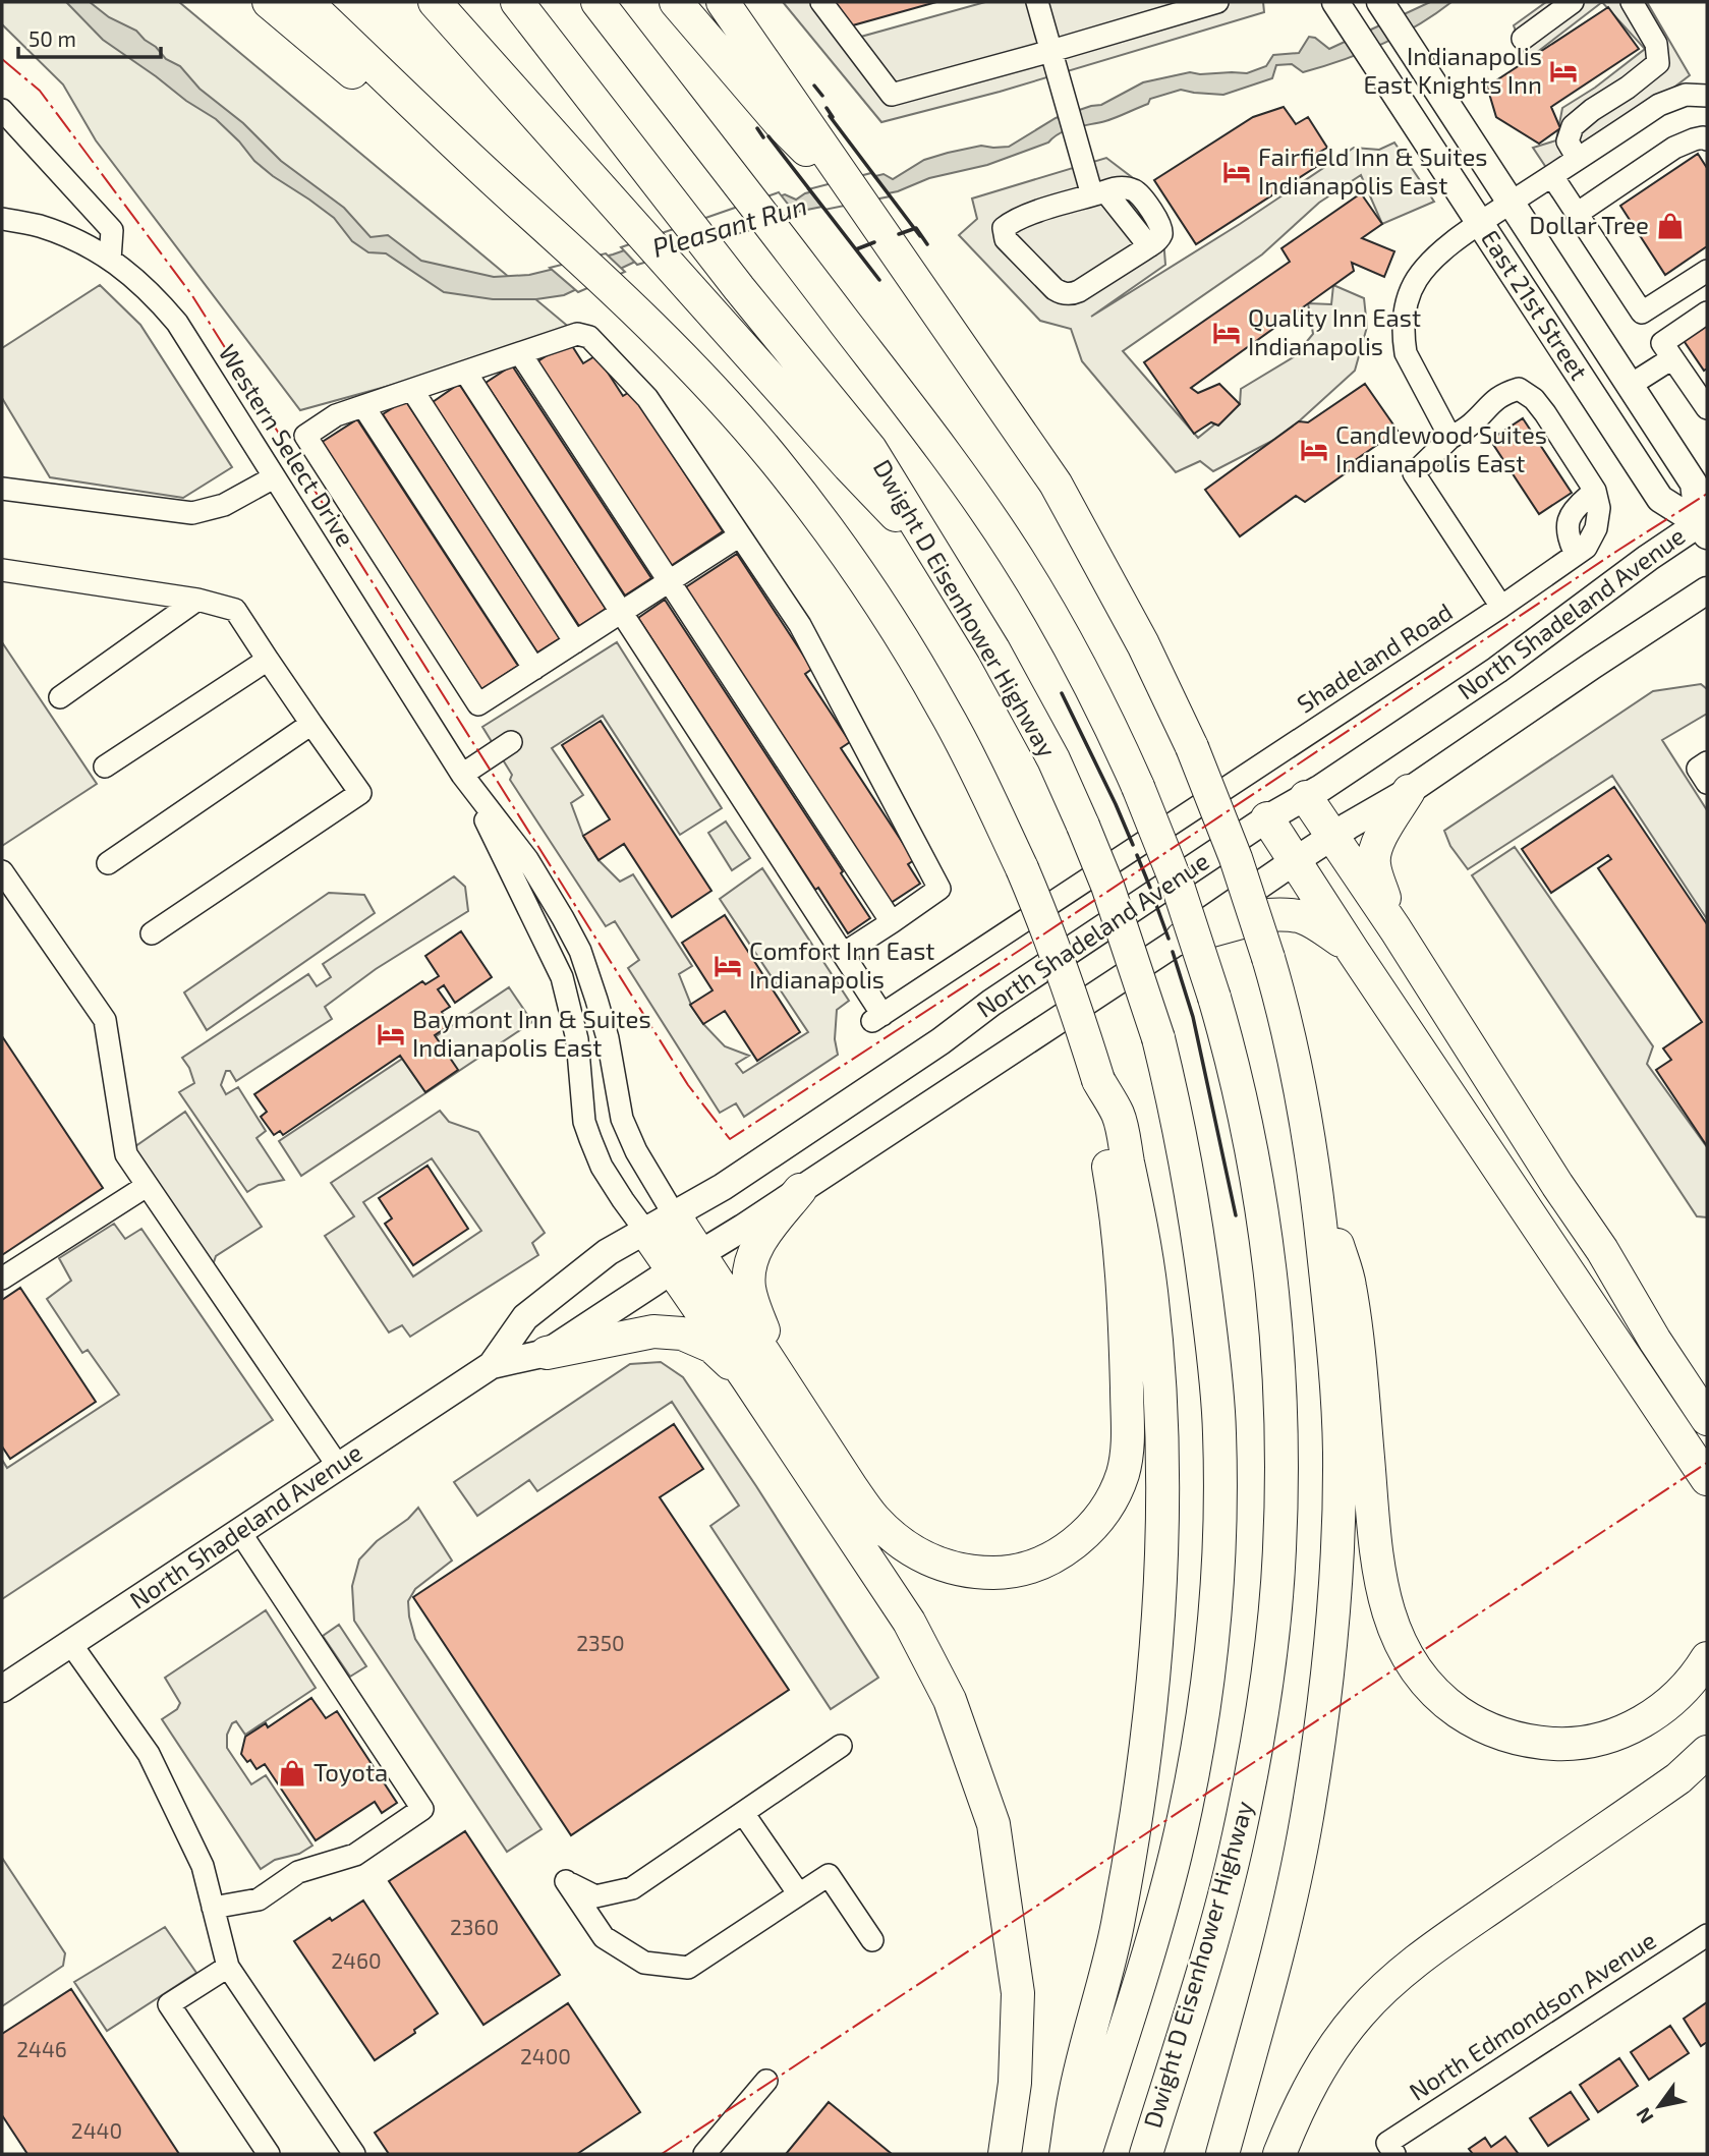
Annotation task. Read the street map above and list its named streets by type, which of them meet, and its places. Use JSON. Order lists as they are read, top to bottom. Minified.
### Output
{"streets":{"highway":["Dwight D Eisenhower Highway"],"main road":["East 21st Street","North Shadeland Avenue"],"street":["Western Select Drive","Shadeland Road","North Edmondson Avenue"]},"crossings":[["East 21st Street","North Shadeland Avenue"],["Western Select Drive","North Shadeland Avenue"]],"water":["Pleasant Run"],"places":{"hotel":["Indianapolis East Knights Inn","Fairfield Inn & Suites Indianapolis East","Quality Inn East Indianapolis","Candlewood Suites Indianapolis East","Comfort Inn East Indianapolis","Baymont Inn & Suites Indianapolis East"],"shop":["Dollar Tree","Toyota"]},"house_numbers":["2350","2360","2460","2446","2400","2440"],"scale_bar":"50 m","north":"bottom left"}
